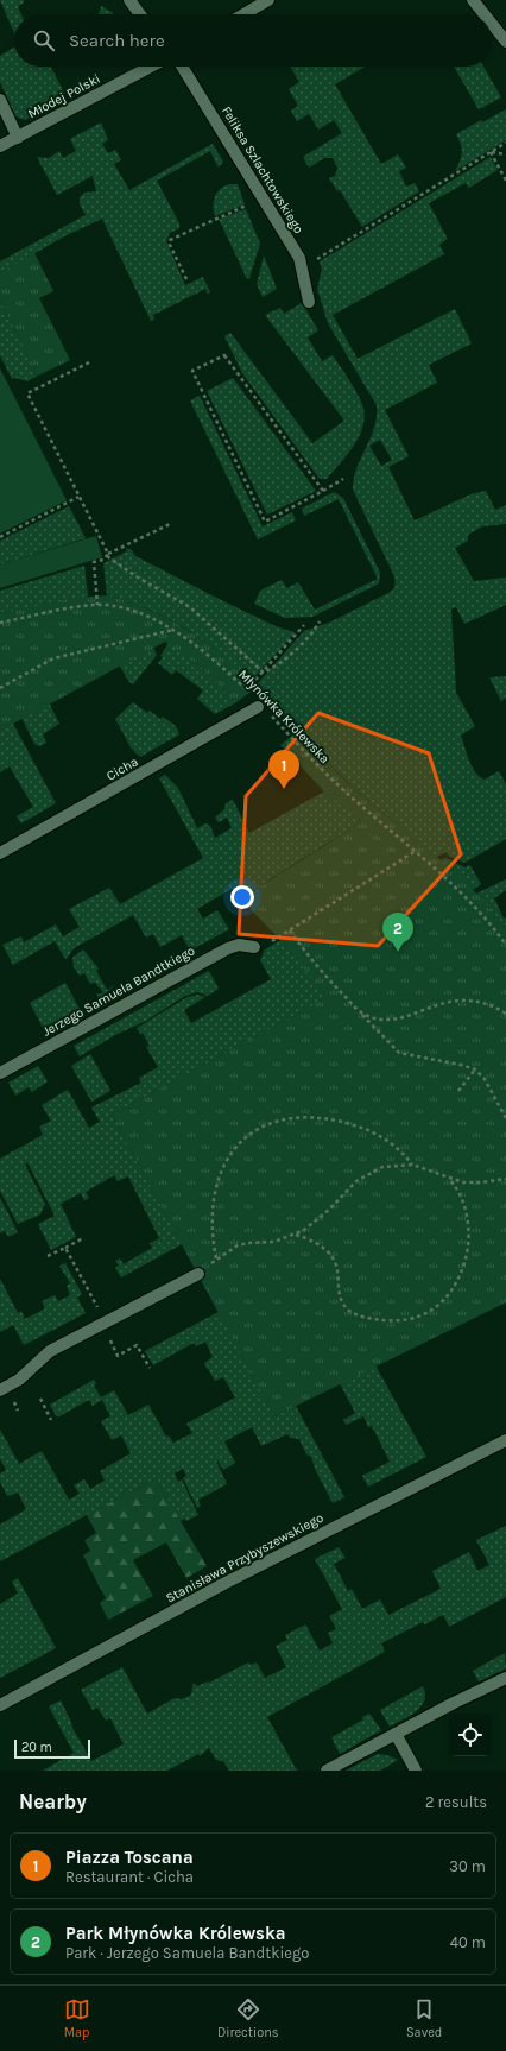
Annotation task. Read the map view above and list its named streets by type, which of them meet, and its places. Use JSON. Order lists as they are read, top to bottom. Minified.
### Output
{"streets":{"street":["Młodej Polski","Feliksa Szlachtowskiego","Cicha","Jerzego Samuela Bandtkiego","Stanisława Przybyszewskiego"],"path":["Młynówka Królewska"]},"scale_bar":"20 m","page":{"search":"Search here","pins":["1","2"],"scale":"20 m","heading":["Nearby","2 results"],"list":[{"mark":"1","name":"Piazza Toscana","note":"Restaurant · Cicha","value":"30 m"},{"mark":"2","name":"Park Młynówka Królewska","note":"Park · Jerzego Samuela Bandtkiego","value":"40 m"}],"nav":["Map","Directions","Saved"]}}
